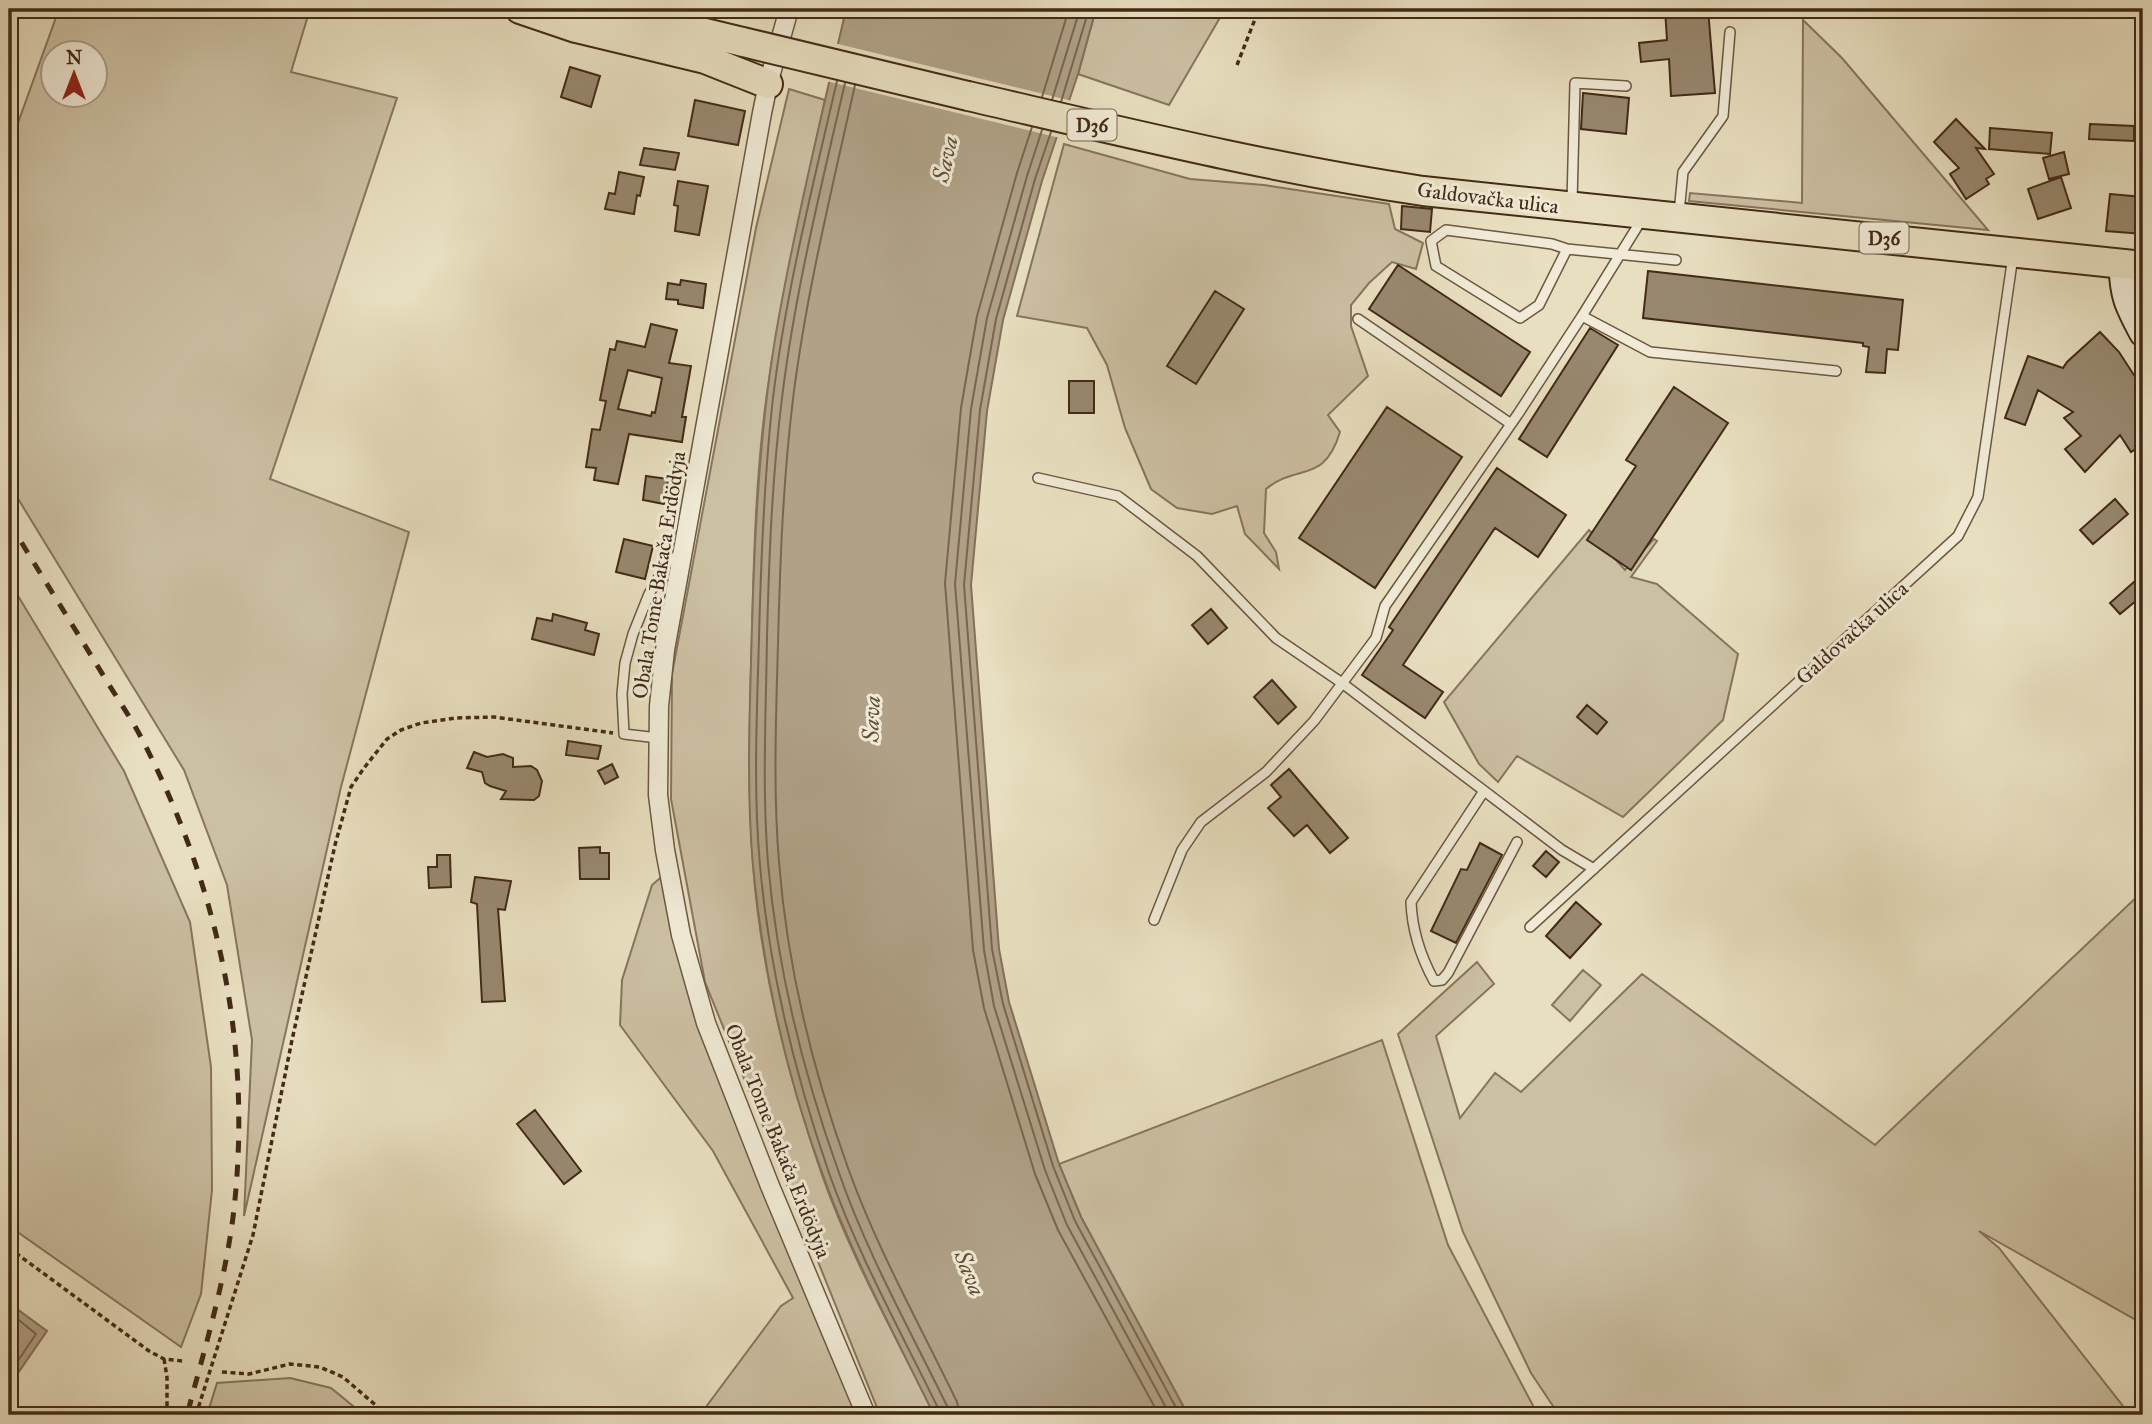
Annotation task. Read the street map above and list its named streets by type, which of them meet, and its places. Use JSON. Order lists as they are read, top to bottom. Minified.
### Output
{"streets":{"main road":["D36","Galdovačka ulica"],"street":["Obala Tome Bakača Erdödyja"]},"water":["Sava"],"north":"top"}
